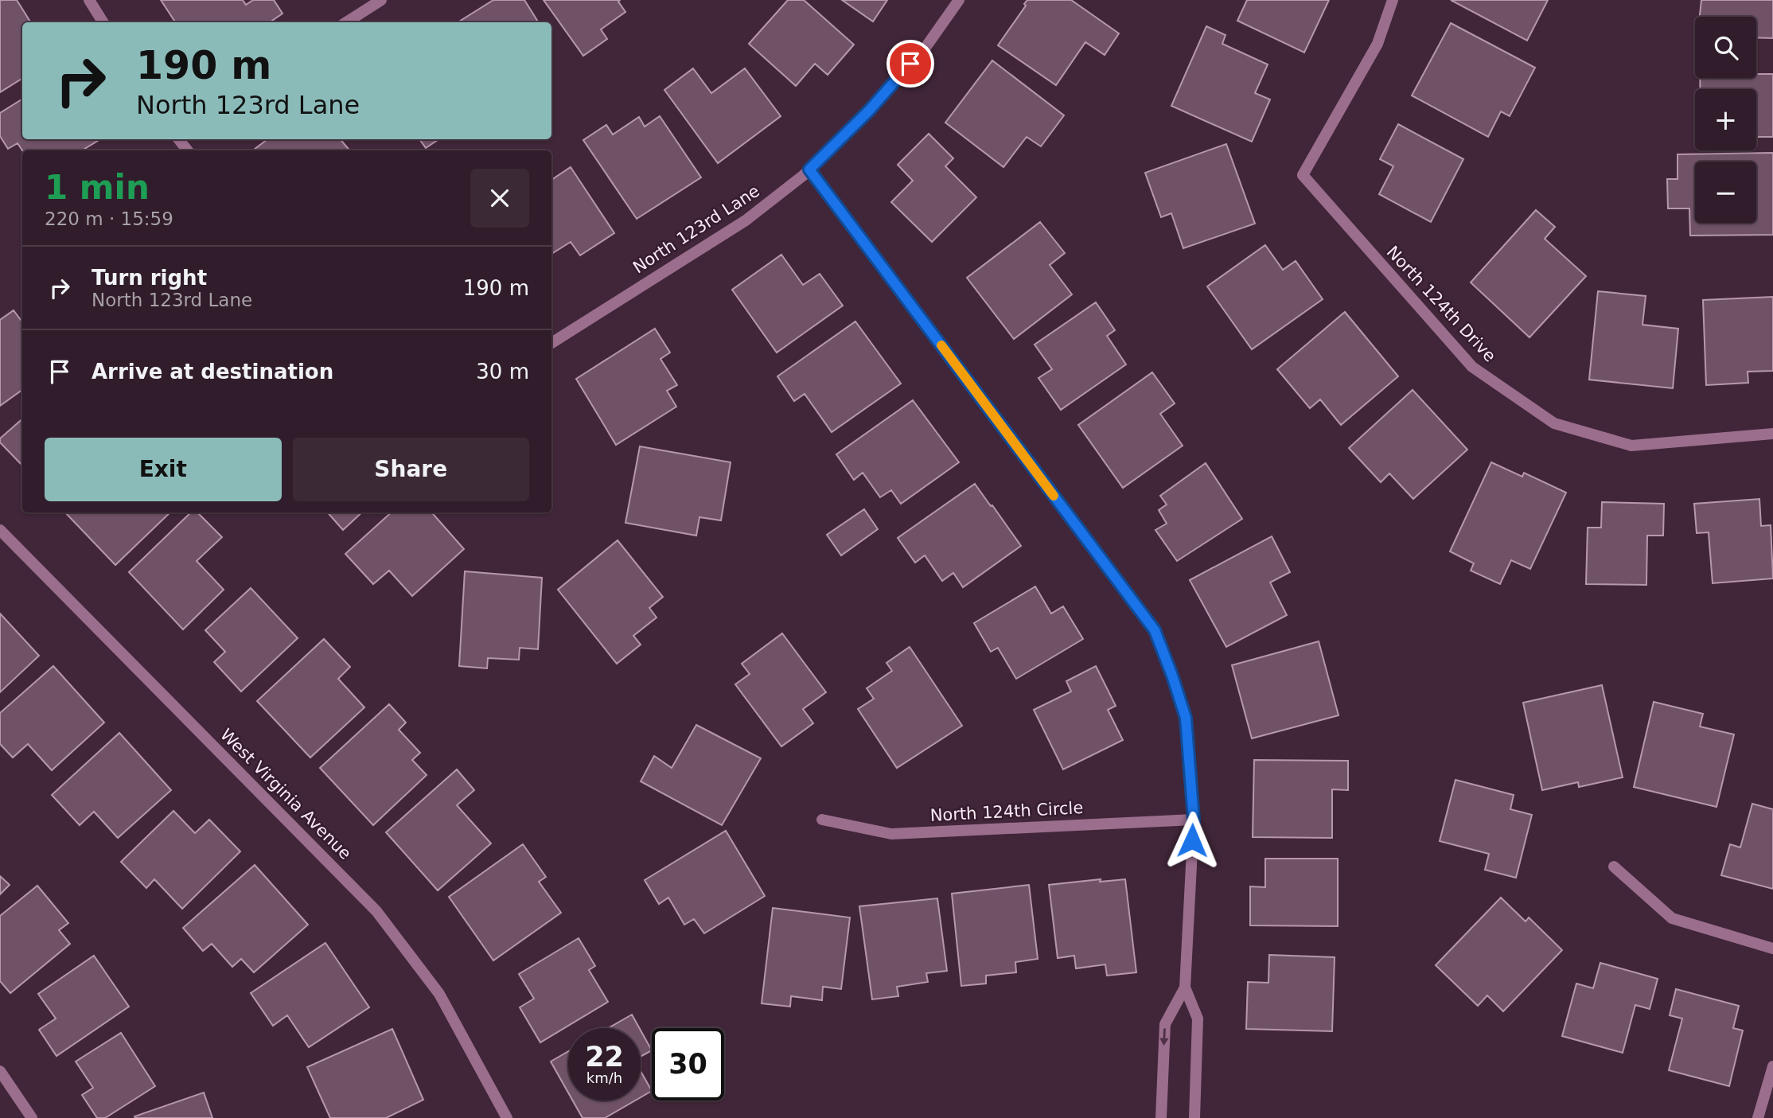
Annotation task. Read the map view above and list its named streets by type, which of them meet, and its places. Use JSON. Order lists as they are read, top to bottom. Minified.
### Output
{"streets":{"street":["North 123rd Lane","North 124th Drive","West Virginia Avenue","North 124th Circle"]},"page":{"map_buttons":["+","−"],"turn":["190 m","North 123rd Lane"],"heading":["1 min","220 m · 15:59"],"list":[{"name":"Turn right","note":"North 123rd Lane","value":"190 m"},{"name":"Arrive at destination","value":"30 m"}],"buttons":["Exit","Share"],"speed":"22 km/h","limit":"30"}}
